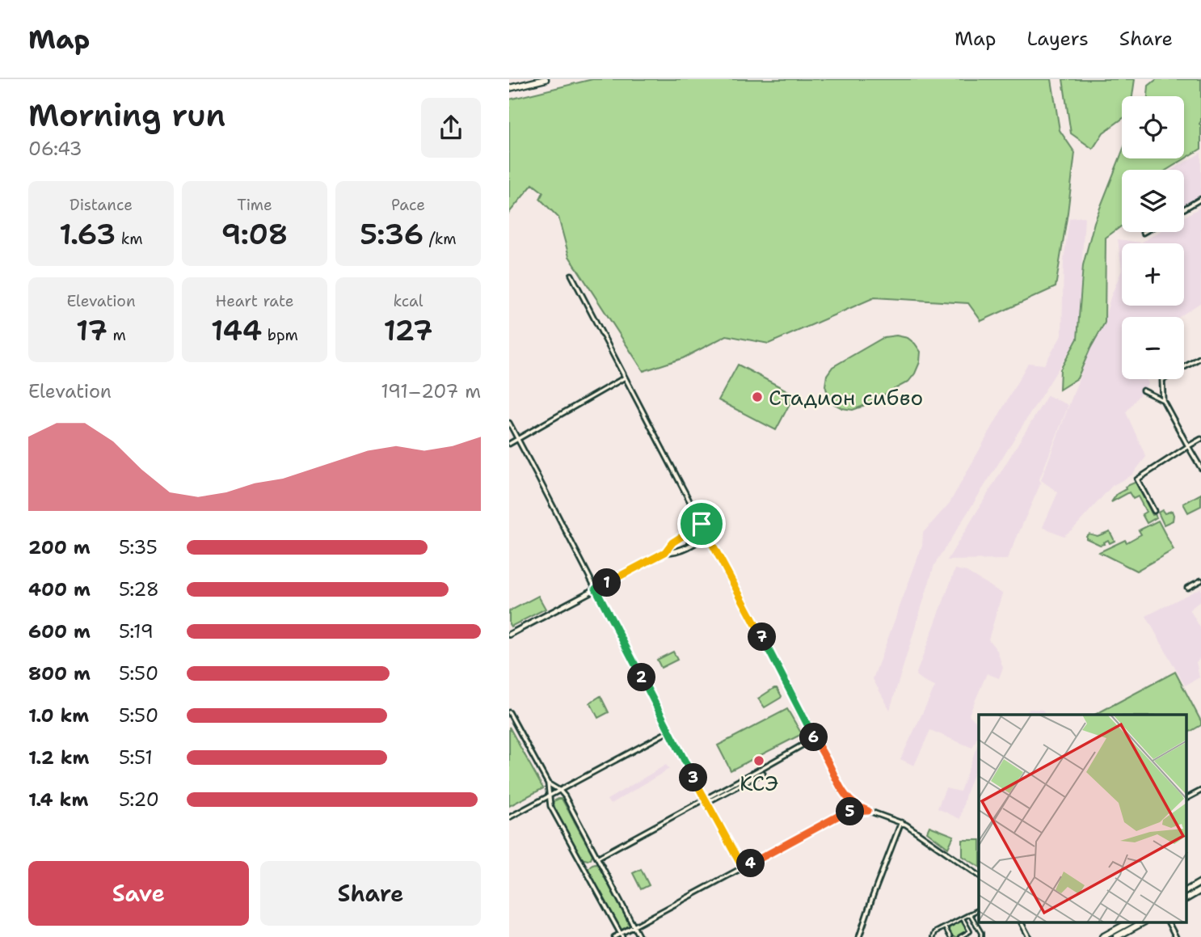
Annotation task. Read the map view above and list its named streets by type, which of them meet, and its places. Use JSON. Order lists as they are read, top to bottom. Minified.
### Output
{"places":["Стадион сибво","КСЭ"],"page":{"header":"Map","nav":["Map","Layers","Share"],"heading":["Morning run","06:43"],"map_buttons":["+","−"],"stats":[["Distance","1.63 km"],["Time","9:08"],["Pace","5:36 /km"],["Elevation","17 m"],["Heart rate","144 bpm"],["kcal","127"]],"chart":["Elevation","191–207 m"],"list":[{"name":"200 m","note":"5:35"},{"name":"400 m","note":"5:28"},{"name":"600 m","note":"5:19"},{"name":"800 m","note":"5:50"},{"name":"1.0 km","note":"5:50"},{"name":"1.2 km","note":"5:51"},{"name":"1.4 km","note":"5:20"}],"pins":["1","7","2","6","3","5","4"],"buttons":["Save","Share"]}}
